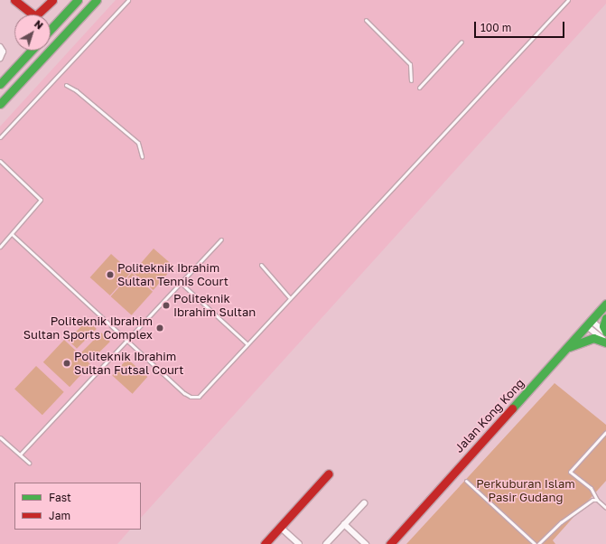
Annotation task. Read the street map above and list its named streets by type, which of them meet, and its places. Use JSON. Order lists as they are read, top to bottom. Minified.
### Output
{"streets":{"main road":["Jalan Kong Kong"]},"parks":["Perkuburan Islam Pasir Gudang"],"places":["Politeknik Ibrahim Sultan Tennis Court","Politeknik Ibrahim Sultan","Politeknik Ibrahim Sultan Sports Complex","Politeknik Ibrahim Sultan Futsal Court"],"legend":["Fast","Jam"],"scale_bar":"100 m","north":"top right"}
